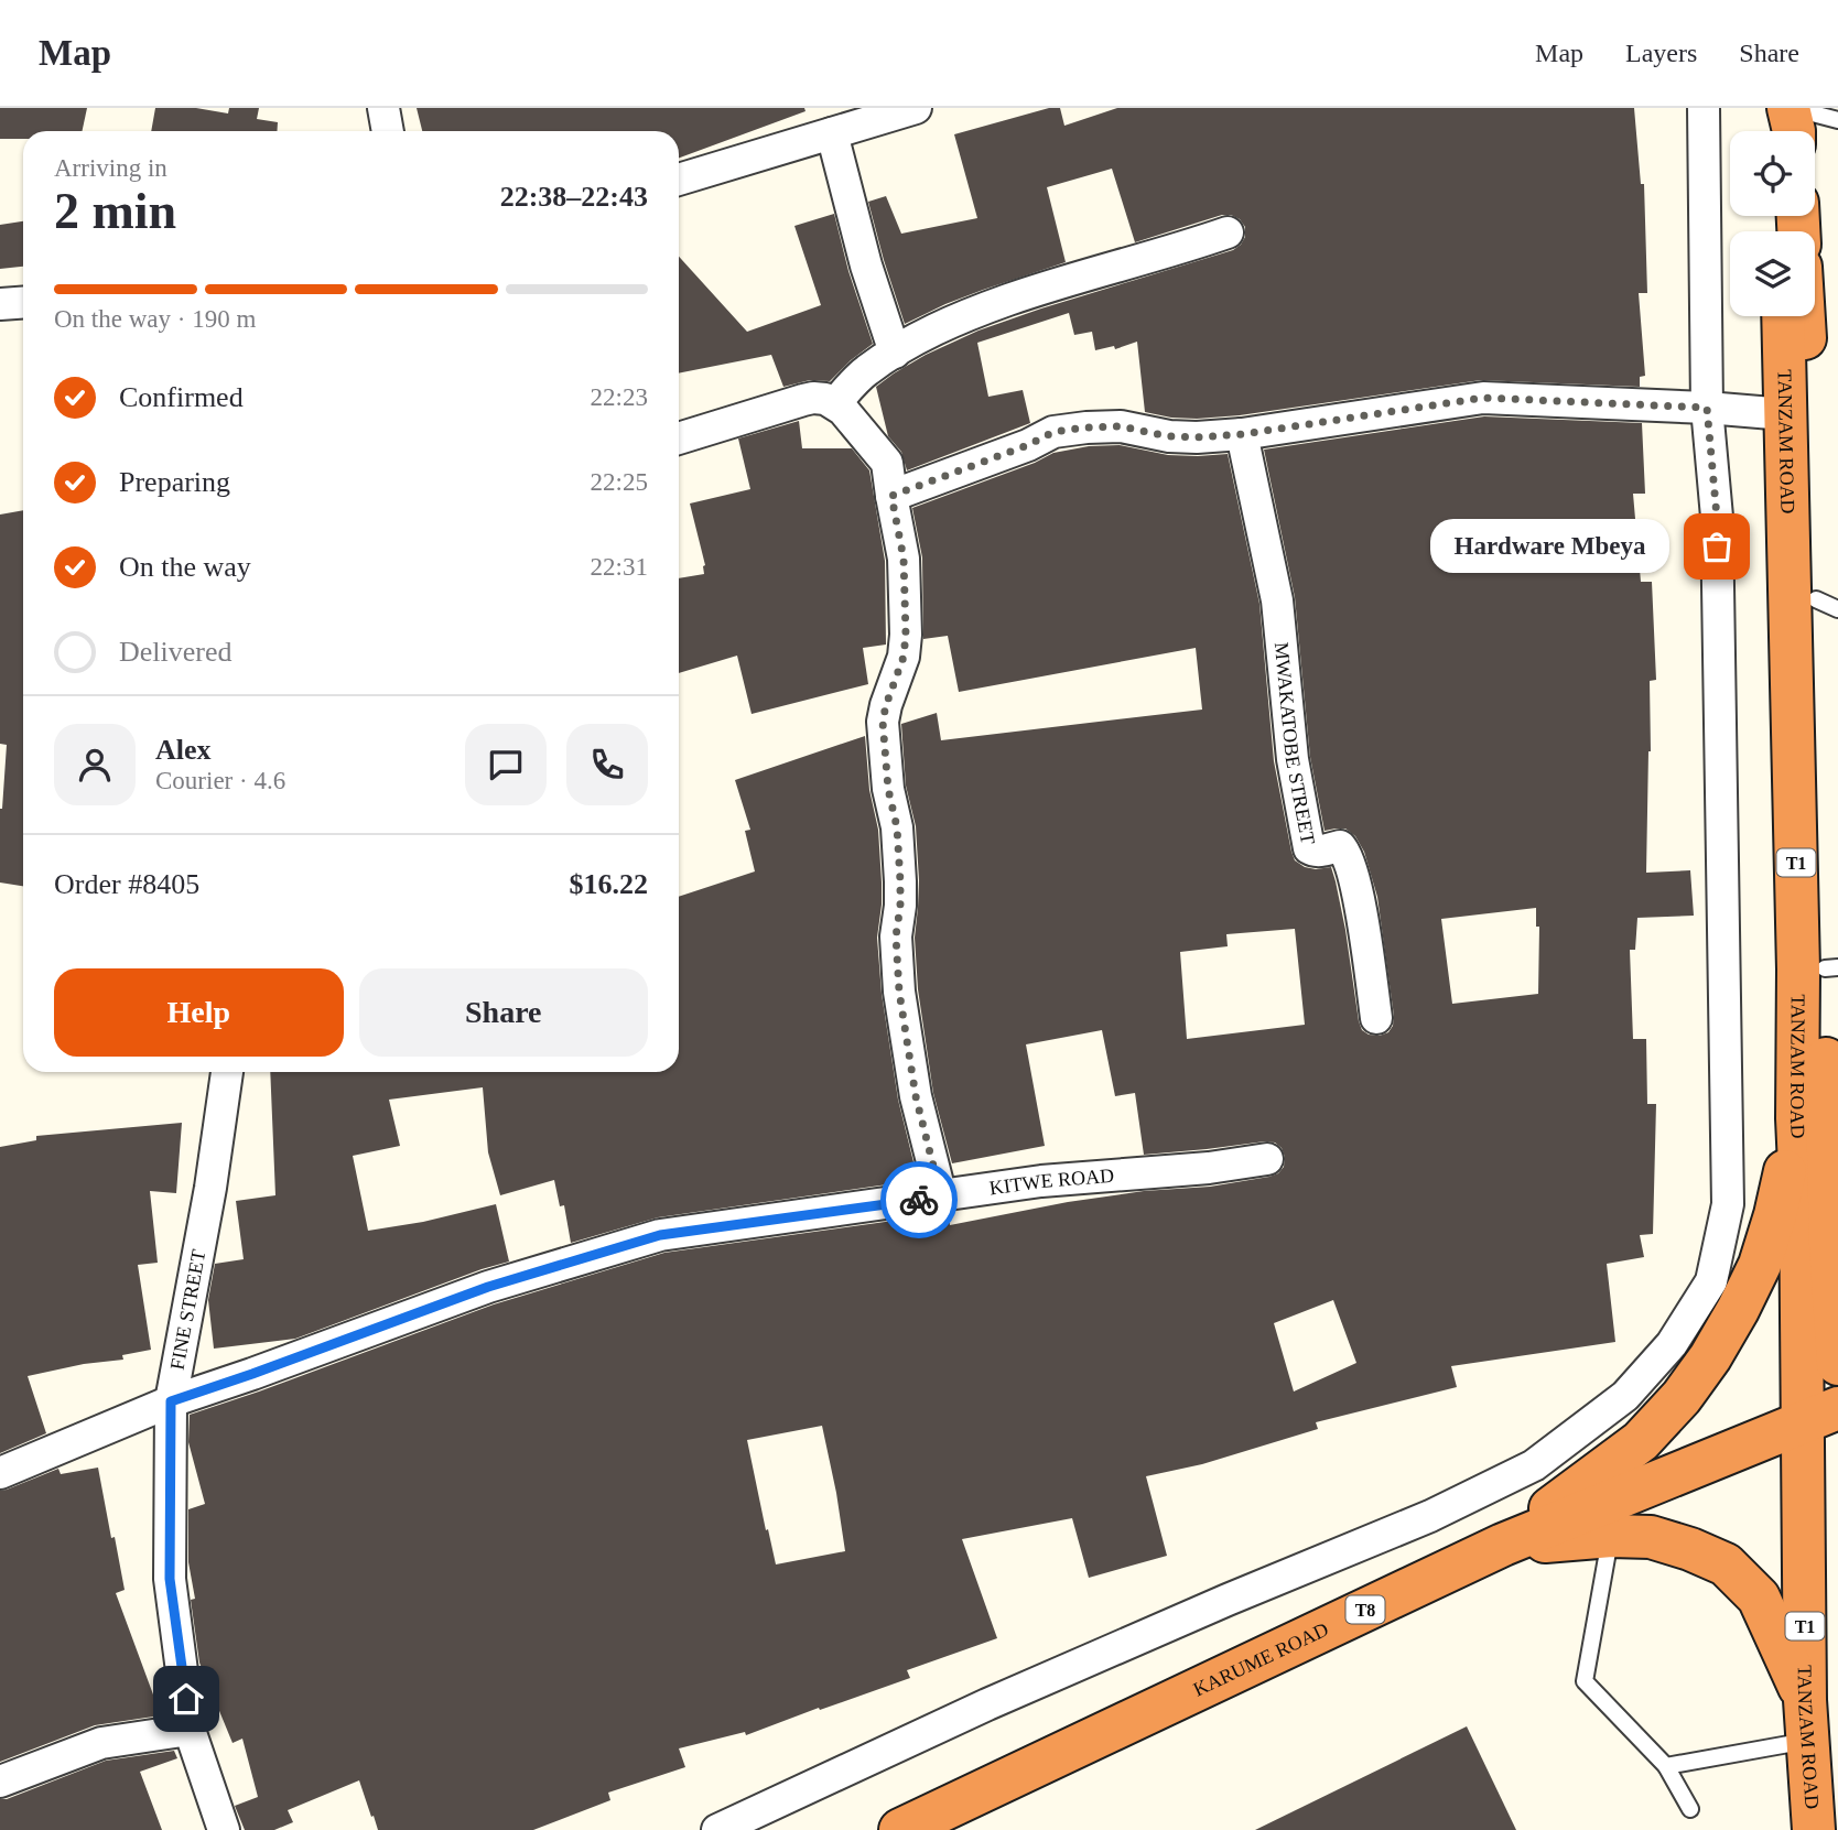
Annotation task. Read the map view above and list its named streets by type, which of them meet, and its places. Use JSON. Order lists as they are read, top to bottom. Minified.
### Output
{"streets":{"highway":["TANZAM ROAD","T1","T8","KARUME ROAD"],"street":["MWAKATOBE STREET","KITWE ROAD","FINE STREET"]},"crossings":[["TANZAM ROAD","KARUME ROAD"],["KITWE ROAD","FINE STREET"]],"places":["Hardware Mbeya"],"page":{"header":"Map","nav":["Map","Layers","Share"],"heading":["2 min","Arriving in","22:38–22:43"],"panel":["Alex","Courier · 4.6","Order #8405","$16.22"],"bar":"On the way · 190 m","list":[["Confirmed","22:23"],["Preparing","22:25"],["On the way","22:31"],"Delivered"],"bubble":"Hardware Mbeya","buttons":["Help","Share"]}}
